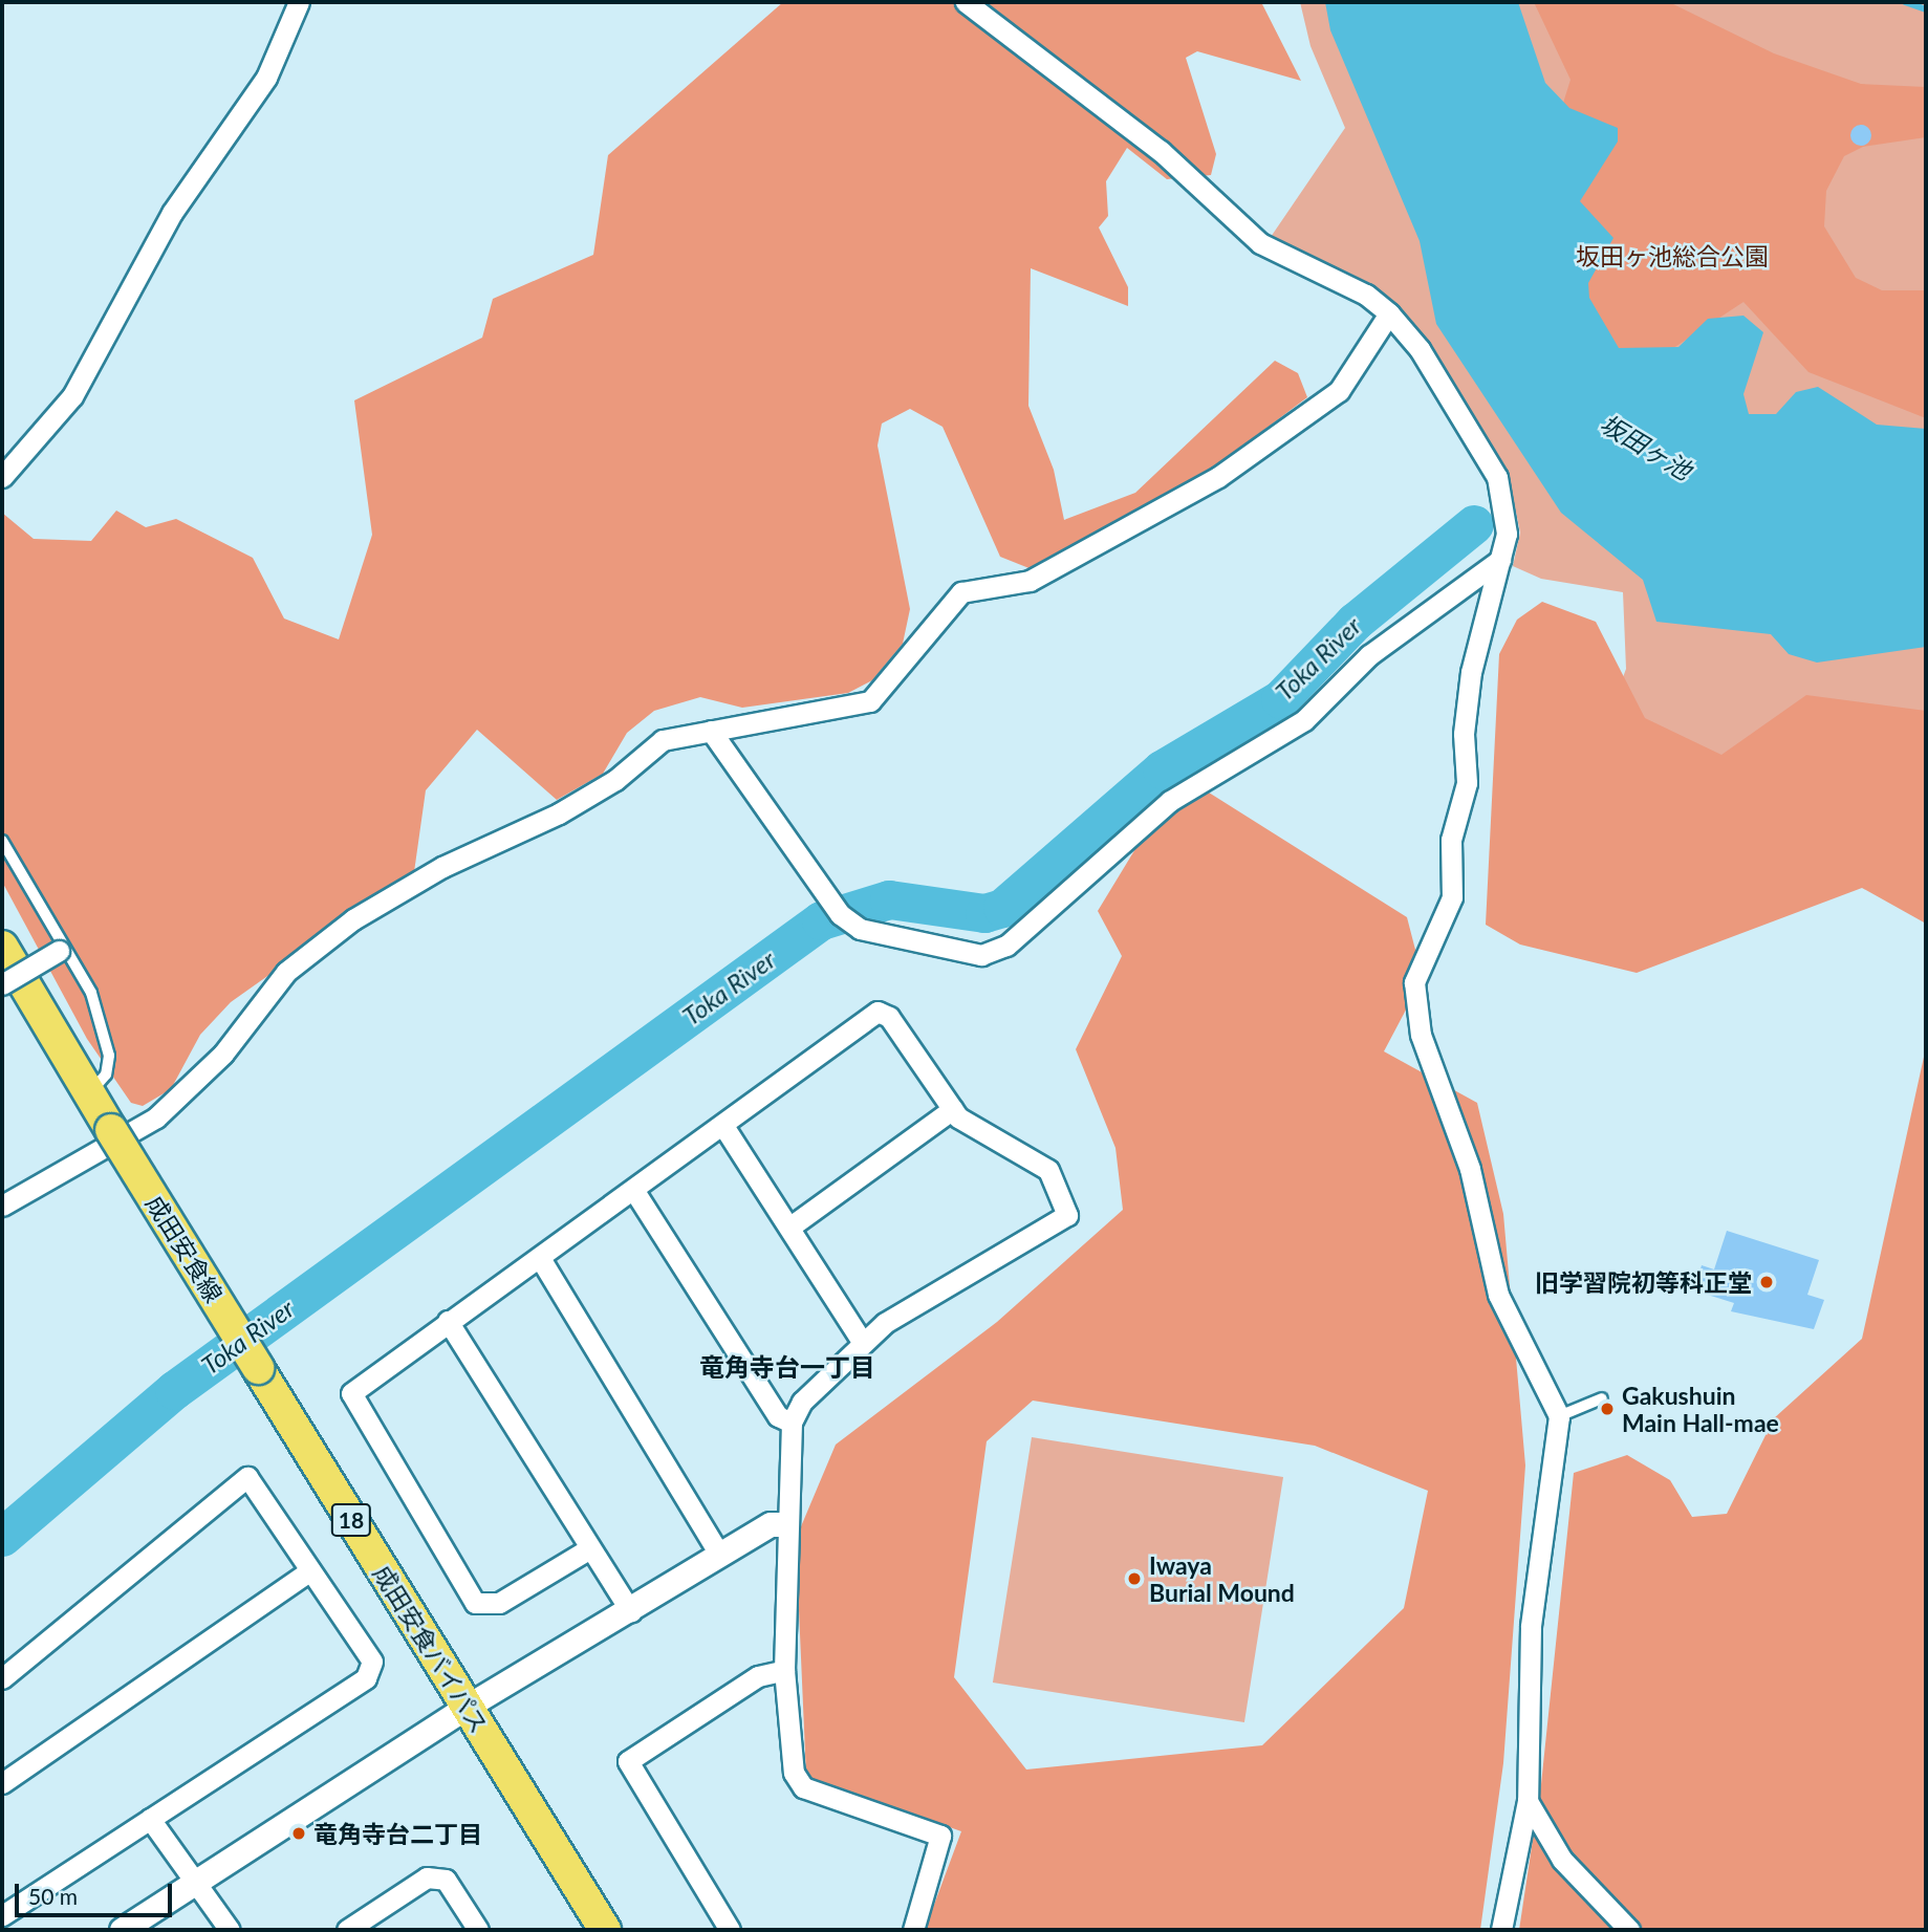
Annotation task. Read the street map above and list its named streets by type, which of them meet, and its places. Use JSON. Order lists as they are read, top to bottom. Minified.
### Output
{"streets":{"main road":["成田安食線","18","成田安食バイパス"]},"crossings":[["成田安食線","18"],["成田安食線","成田安食バイパス"]],"districts":["竜角寺台一丁目"],"water":["坂田ヶ池","Toka River"],"parks":["坂田ヶ池総合公園"],"places":["旧学習院初等科正堂","Gakushuin Main Hall-mae","Iwaya Burial Mound","竜角寺台二丁目"],"scale_bar":"50 m"}
